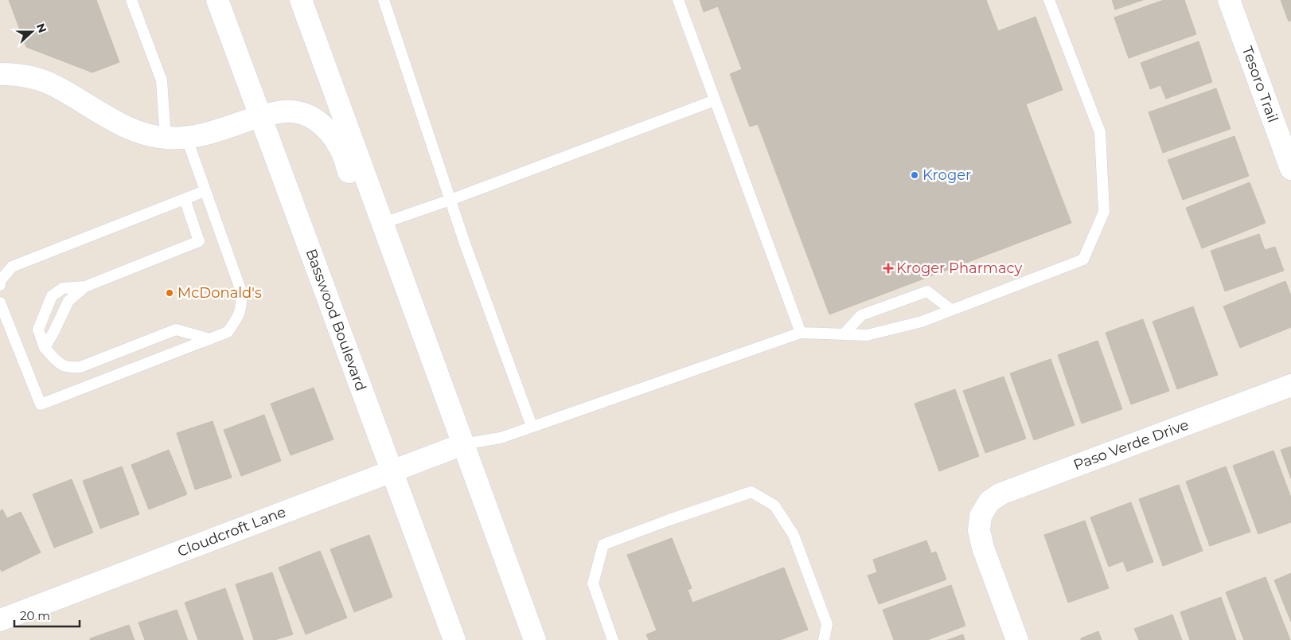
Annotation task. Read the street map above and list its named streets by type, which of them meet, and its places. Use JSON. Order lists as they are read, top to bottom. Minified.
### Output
{"streets":{"main road":["Tesoro Trail","Basswood Boulevard","Paso Verde Drive","Cloudcroft Lane"]},"crossings":[["Basswood Boulevard","Cloudcroft Lane"]],"places":{"other":["Kroger","McDonald's"],"health":["Kroger Pharmacy"]},"scale_bar":"20 m","north":"right"}
